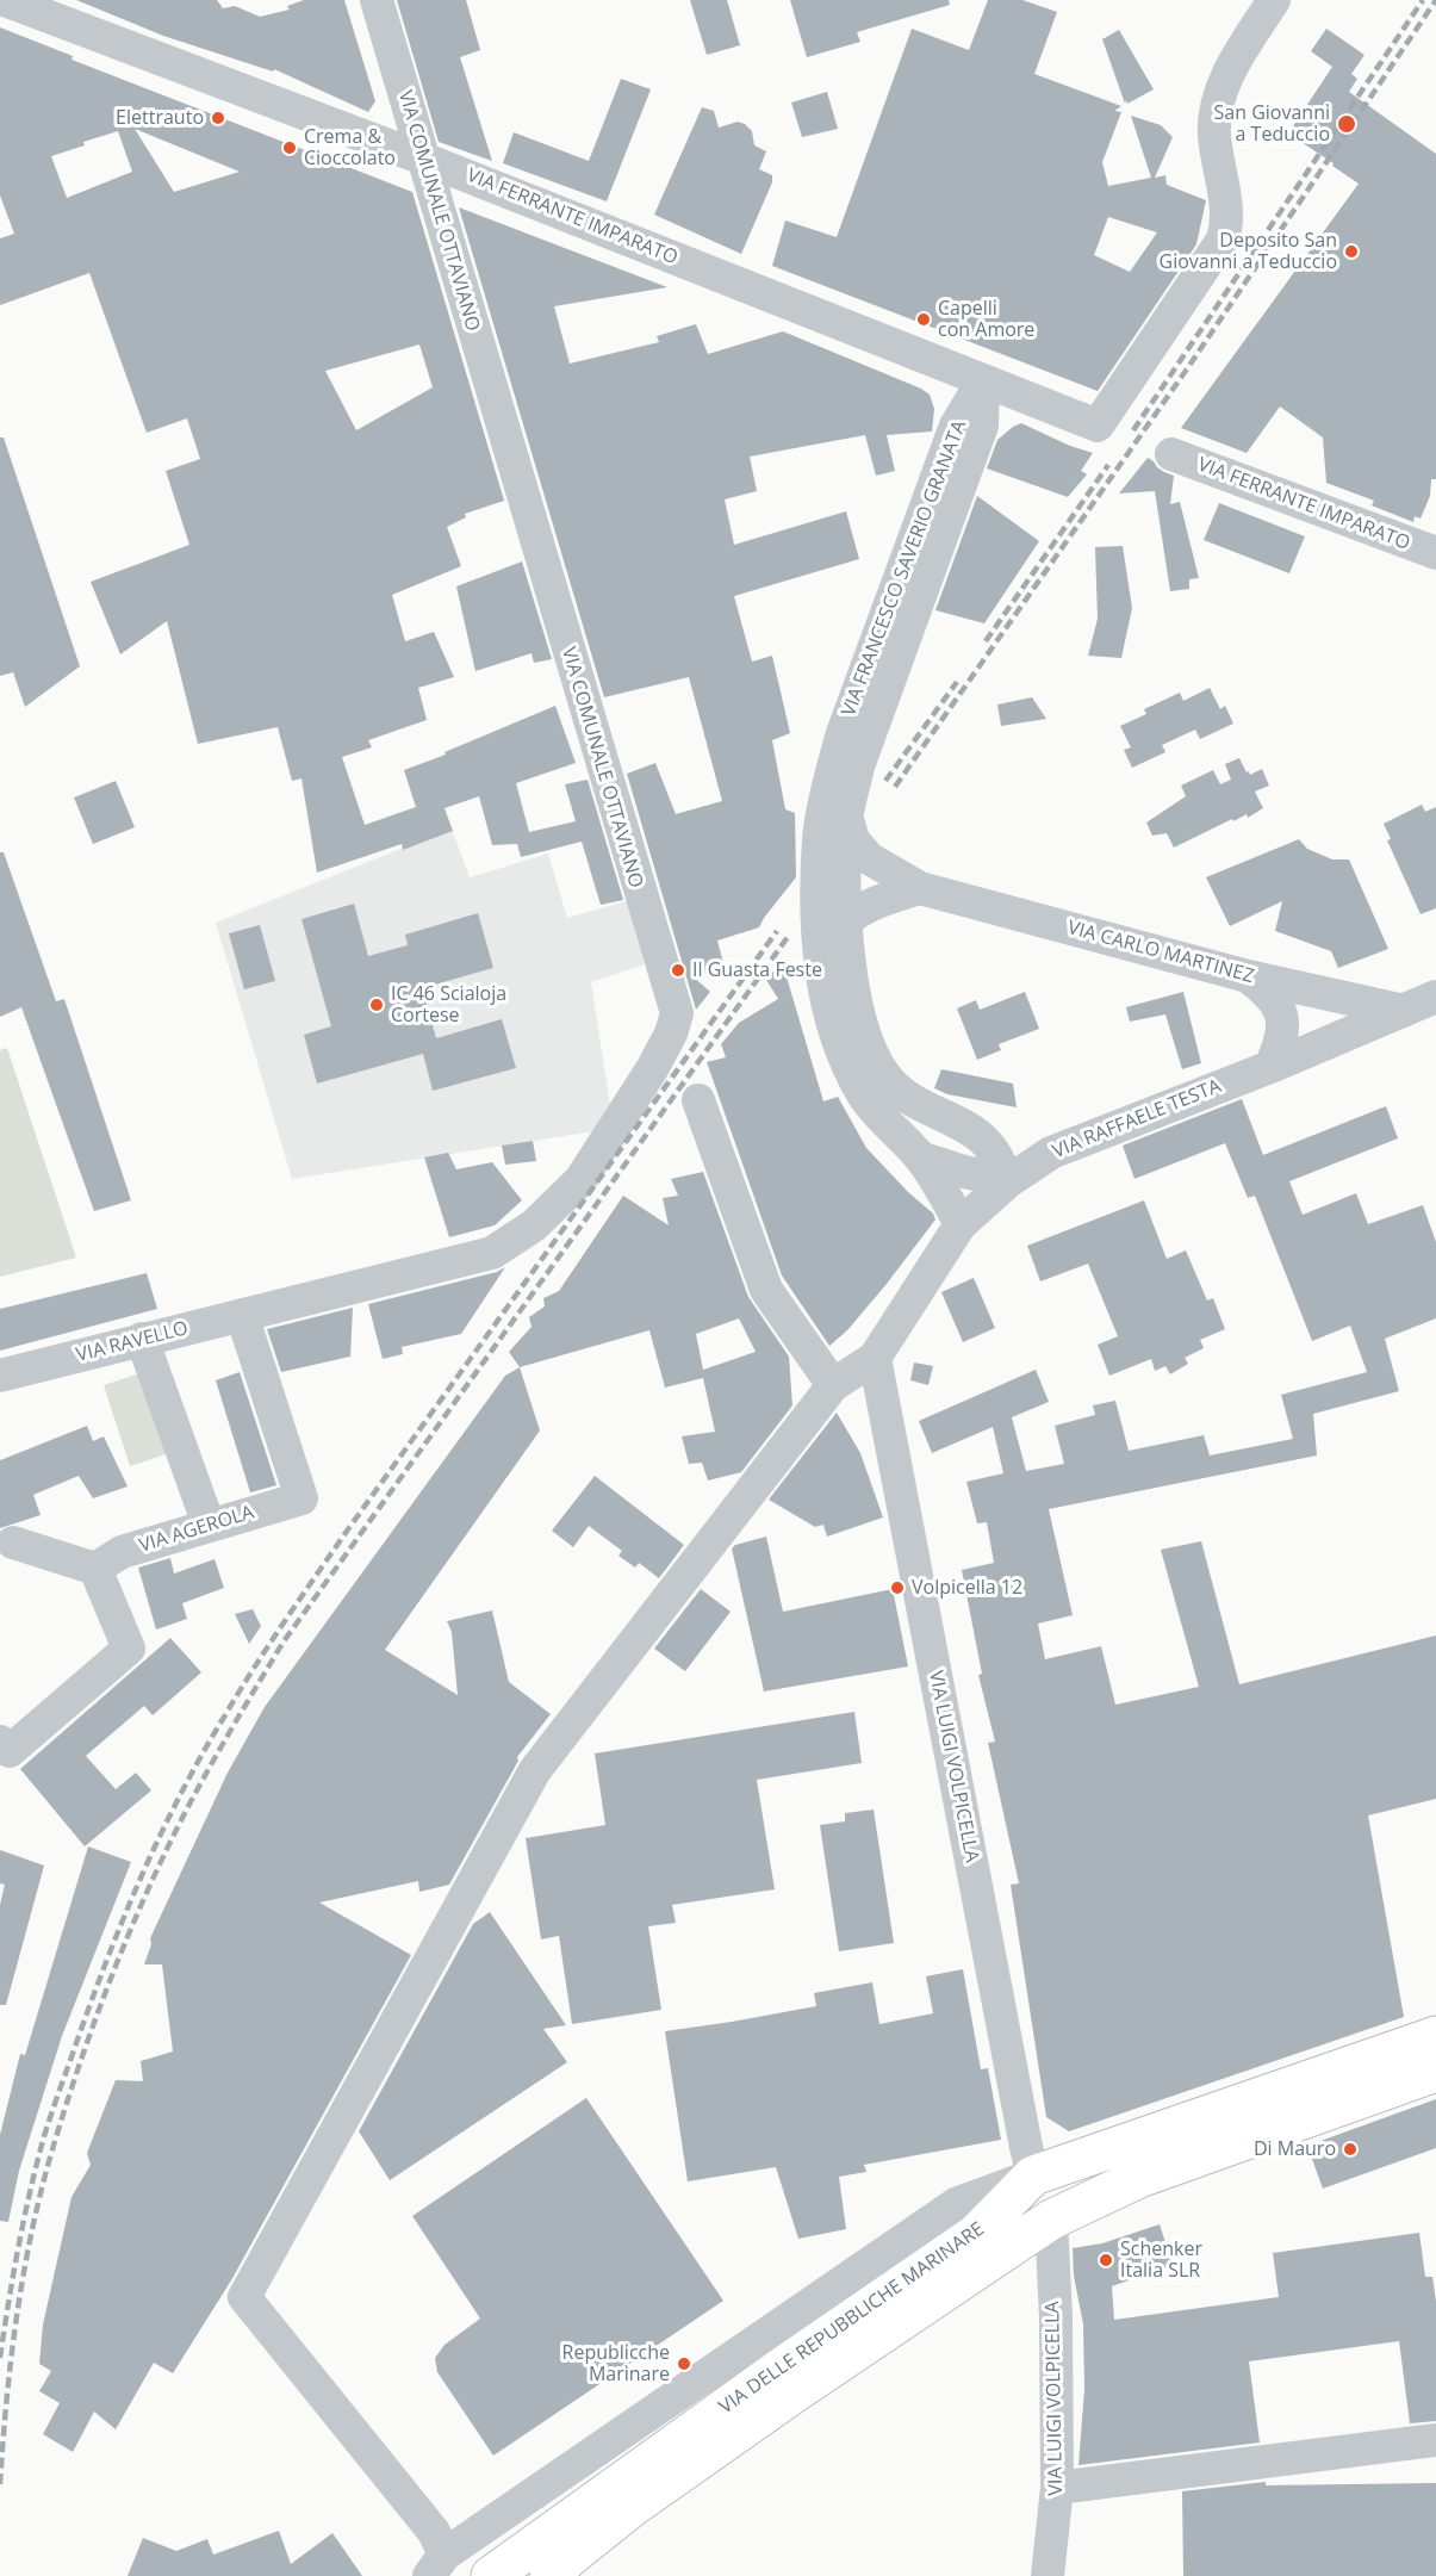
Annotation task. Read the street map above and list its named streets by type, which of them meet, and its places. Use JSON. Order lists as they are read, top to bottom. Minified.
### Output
{"streets":{"main road":["VIA DELLE REPUBBLICHE MARINARE"],"street":["VIA COMUNALE OTTAVIANO","VIA FERRANTE IMPARATO","VIA FRANCESCO SAVERIO GRANATA","VIA CARLO MARTINEZ","VIA RAFFAELE TESTA","VIA RAVELLO","VIA AGEROLA","VIA LUIGI VOLPICELLA"]},"crossings":[["VIA COMUNALE OTTAVIANO","VIA FERRANTE IMPARATO"],["VIA COMUNALE OTTAVIANO","VIA RAVELLO"],["VIA COMUNALE OTTAVIANO","VIA AGEROLA"],["VIA FERRANTE IMPARATO","VIA FRANCESCO SAVERIO GRANATA"],["VIA FRANCESCO SAVERIO GRANATA","VIA CARLO MARTINEZ"],["VIA FRANCESCO SAVERIO GRANATA","VIA RAFFAELE TESTA"],["VIA CARLO MARTINEZ","VIA RAFFAELE TESTA"],["VIA RAFFAELE TESTA","VIA LUIGI VOLPICELLA"],["VIA RAVELLO","VIA AGEROLA"],["VIA LUIGI VOLPICELLA","VIA DELLE REPUBBLICHE MARINARE"]],"places":["Elettrauto","San Giovanni a Teduccio","Crema & Cioccolato","Deposito San Giovanni a Teduccio","Capelli con Amore","Il Guasta Feste","IC 46 Scialoja Cortese","Volpicella 12","Di Mauro","Schenker Italia SLR","Republicche Marinare"]}
